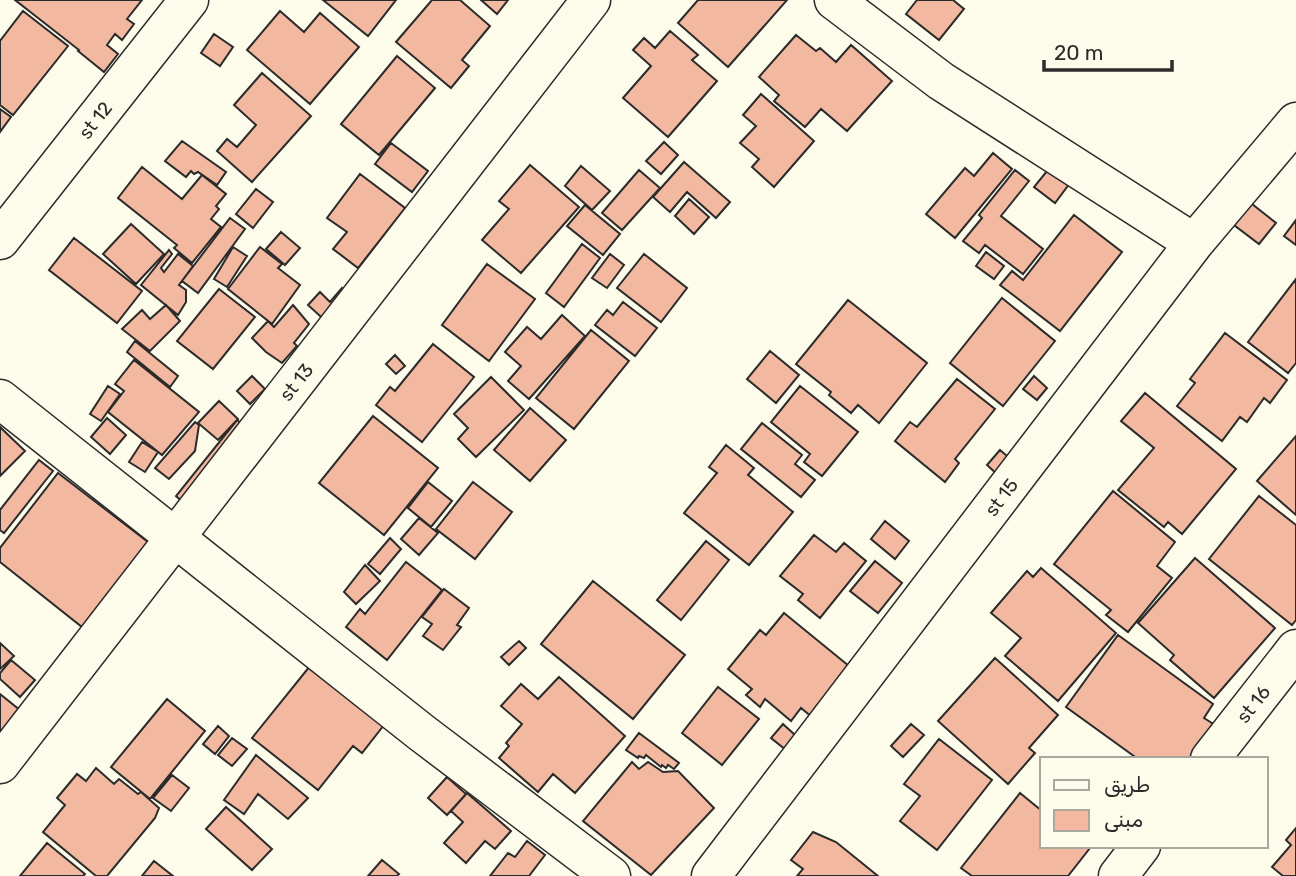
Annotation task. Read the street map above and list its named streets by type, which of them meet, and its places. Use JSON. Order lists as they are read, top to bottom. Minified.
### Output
{"streets":{"street":["st 12","st 13","st 15","st 16"]},"legend":["طريق","مبنى"],"scale_bar":"20 m"}
